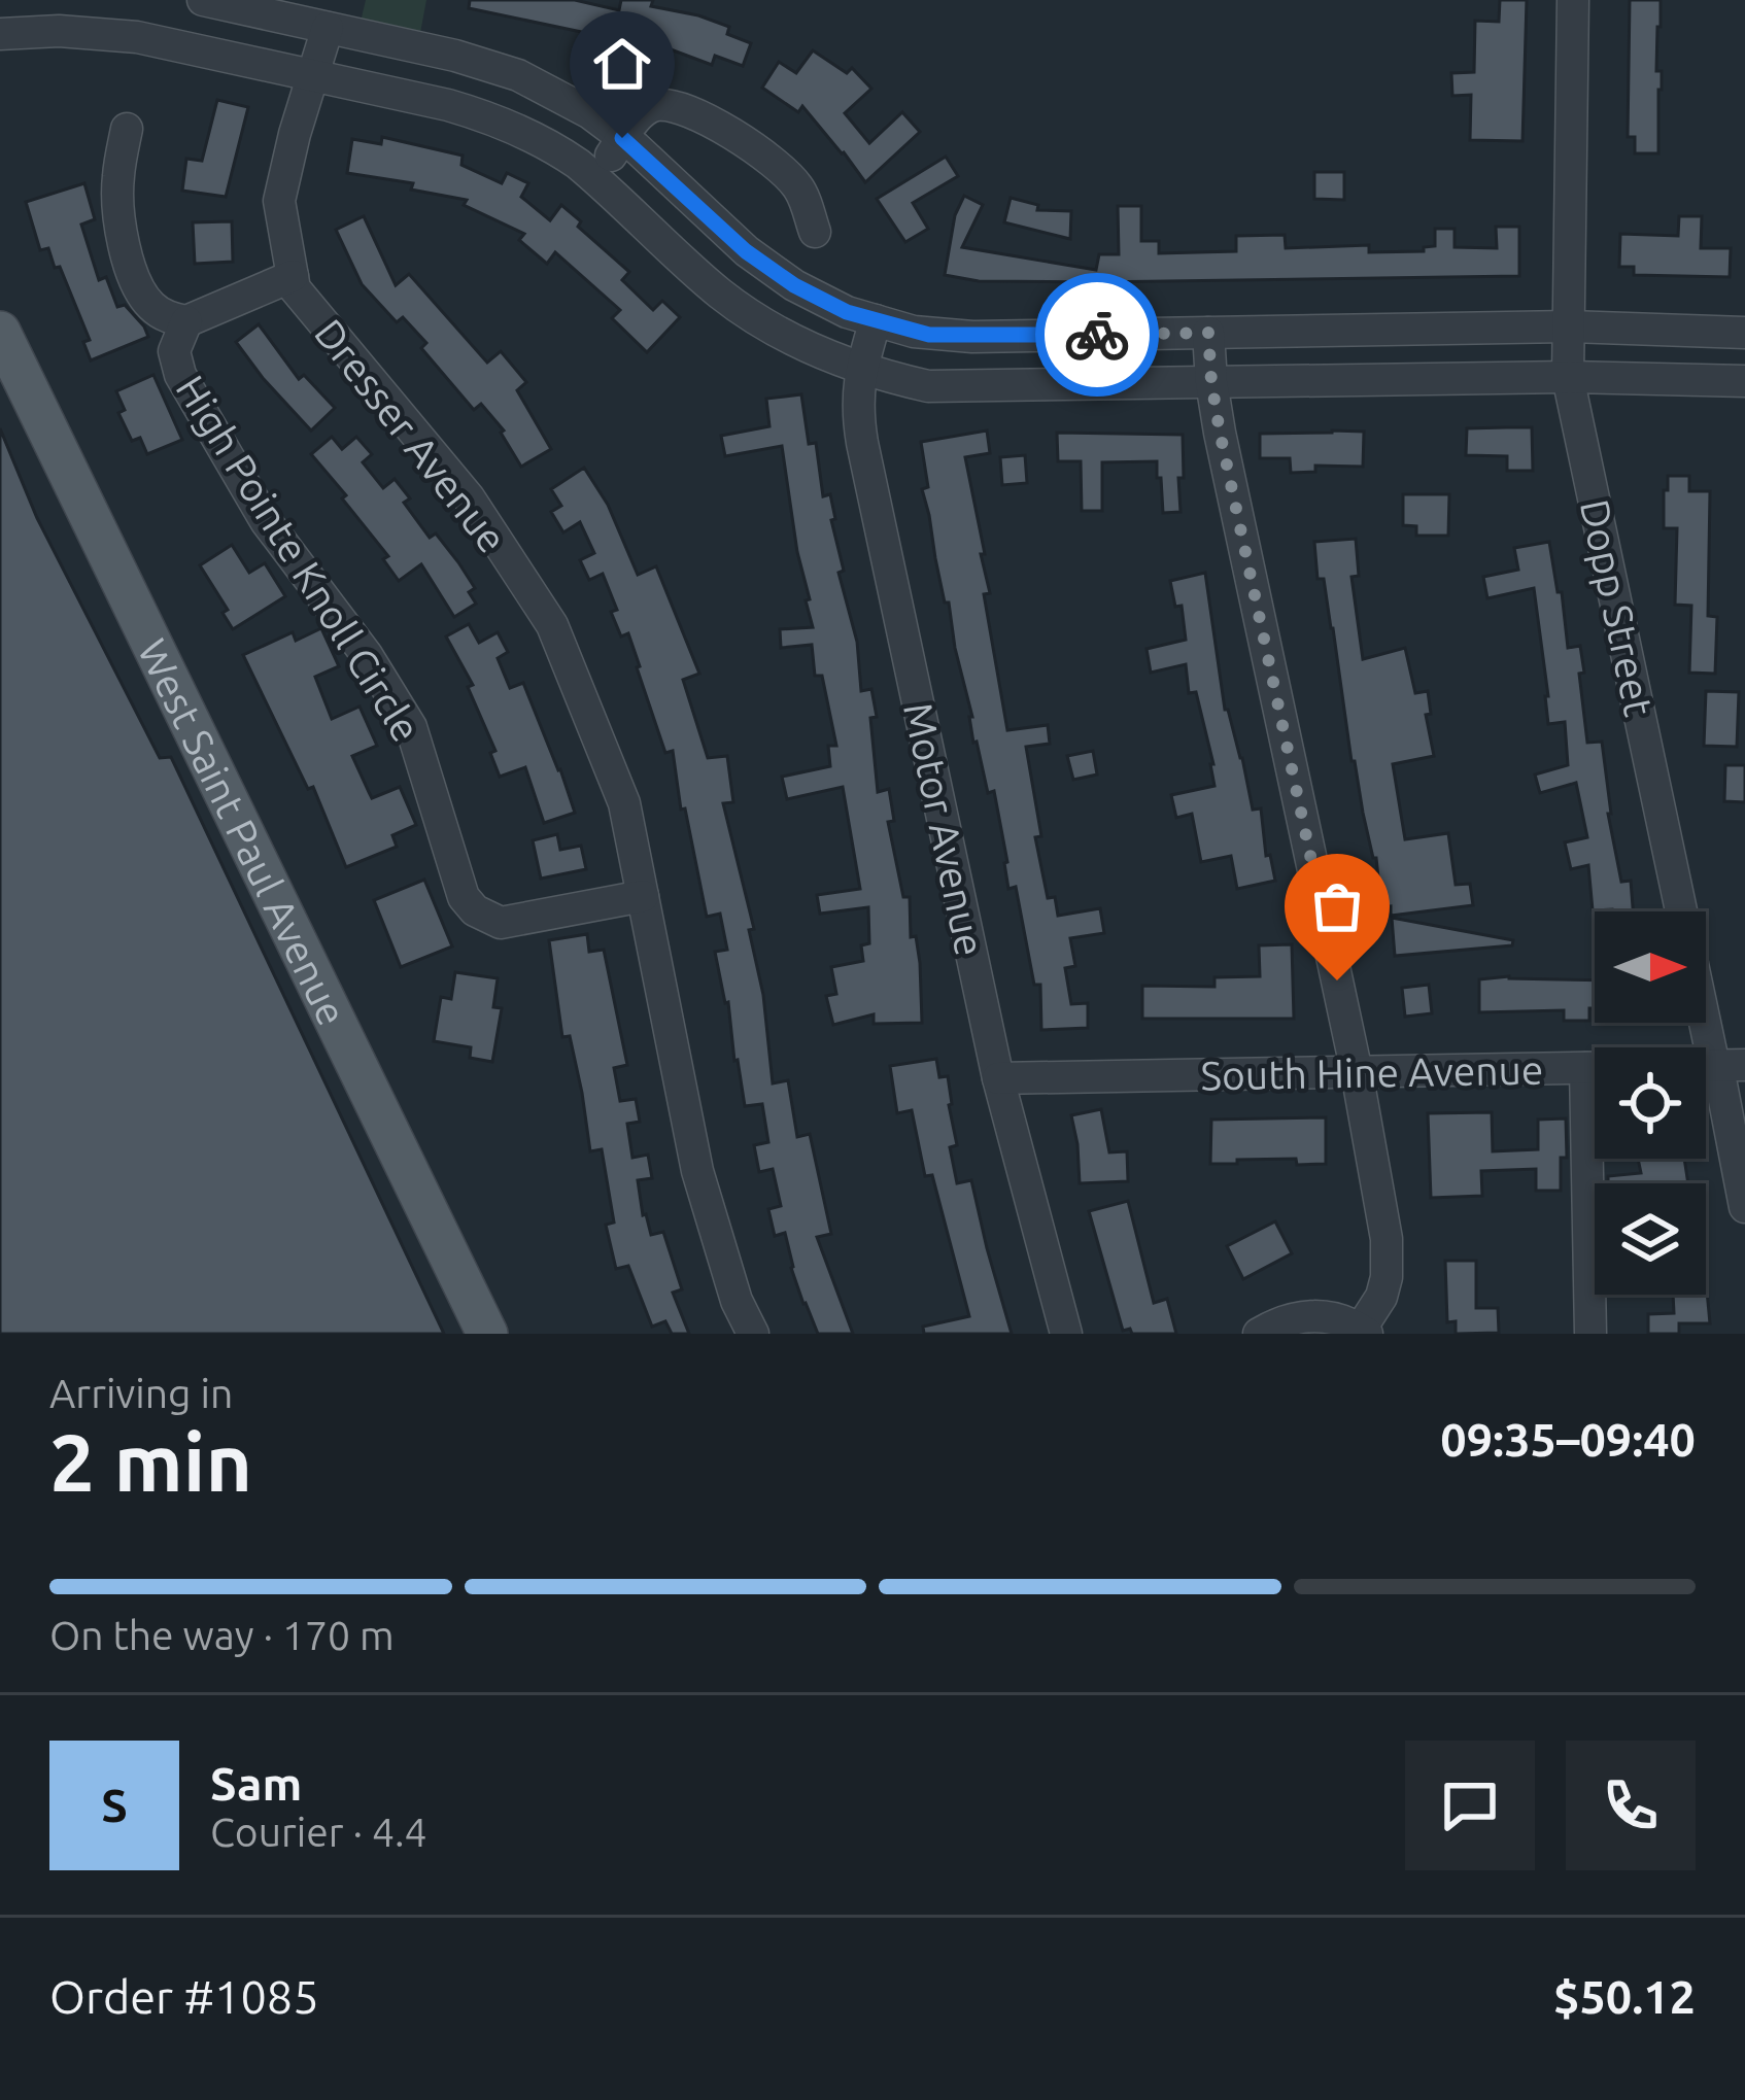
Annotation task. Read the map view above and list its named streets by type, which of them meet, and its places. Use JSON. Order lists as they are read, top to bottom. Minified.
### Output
{"streets":{"main road":["West Saint Paul Avenue"],"street":["Dresser Avenue","High Pointe Knoll Circle","Dopp Street","Motor Avenue","South Hine Avenue"]},"crossings":[["Dresser Avenue","High Pointe Knoll Circle"],["Dopp Street","South Hine Avenue"],["Motor Avenue","South Hine Avenue"]],"north":"right","page":{"heading":["2 min","Arriving in","09:35–09:40"],"panel":["Sam","Courier · 4.4","Order #1085","$50.12"],"bar":"On the way · 170 m","round":"S"}}
